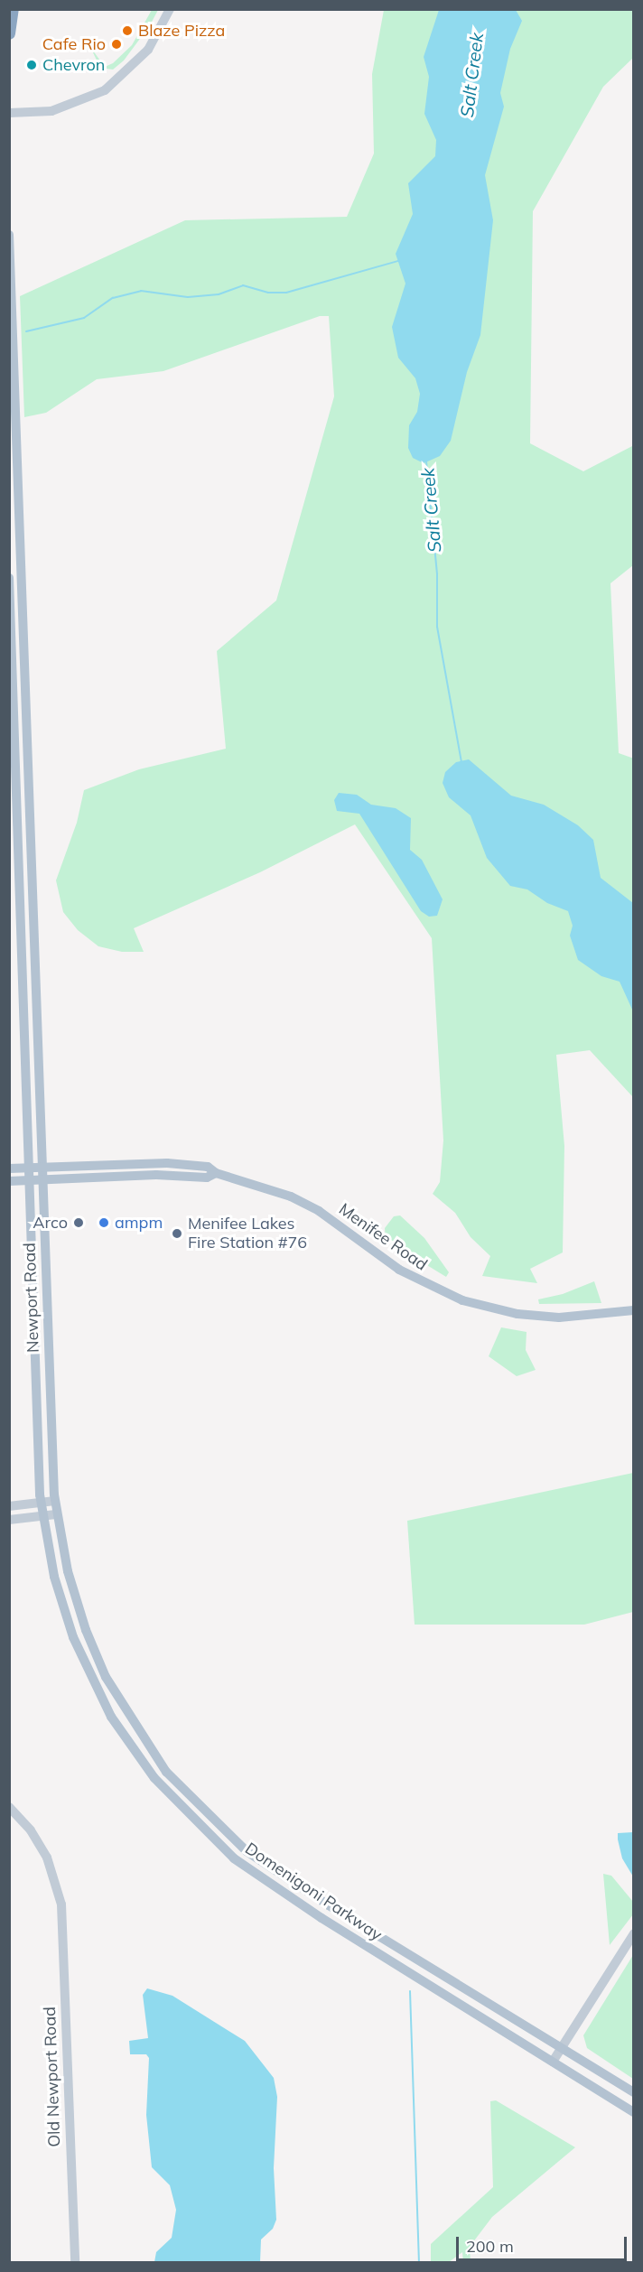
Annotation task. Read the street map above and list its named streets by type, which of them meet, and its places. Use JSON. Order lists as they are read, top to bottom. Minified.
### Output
{"streets":{"main road":["Menifee Road","Newport Road","Domenigoni Parkway"],"street":["Old Newport Road"]},"crossings":[["Menifee Road","Newport Road"],["Newport Road","Domenigoni Parkway"]],"water":["Salt Creek"],"places":["Blaze Pizza","Cafe Rio","Chevron","Arco","ampm","Menifee Lakes Fire Station #76"],"scale_bar":"200 m"}
